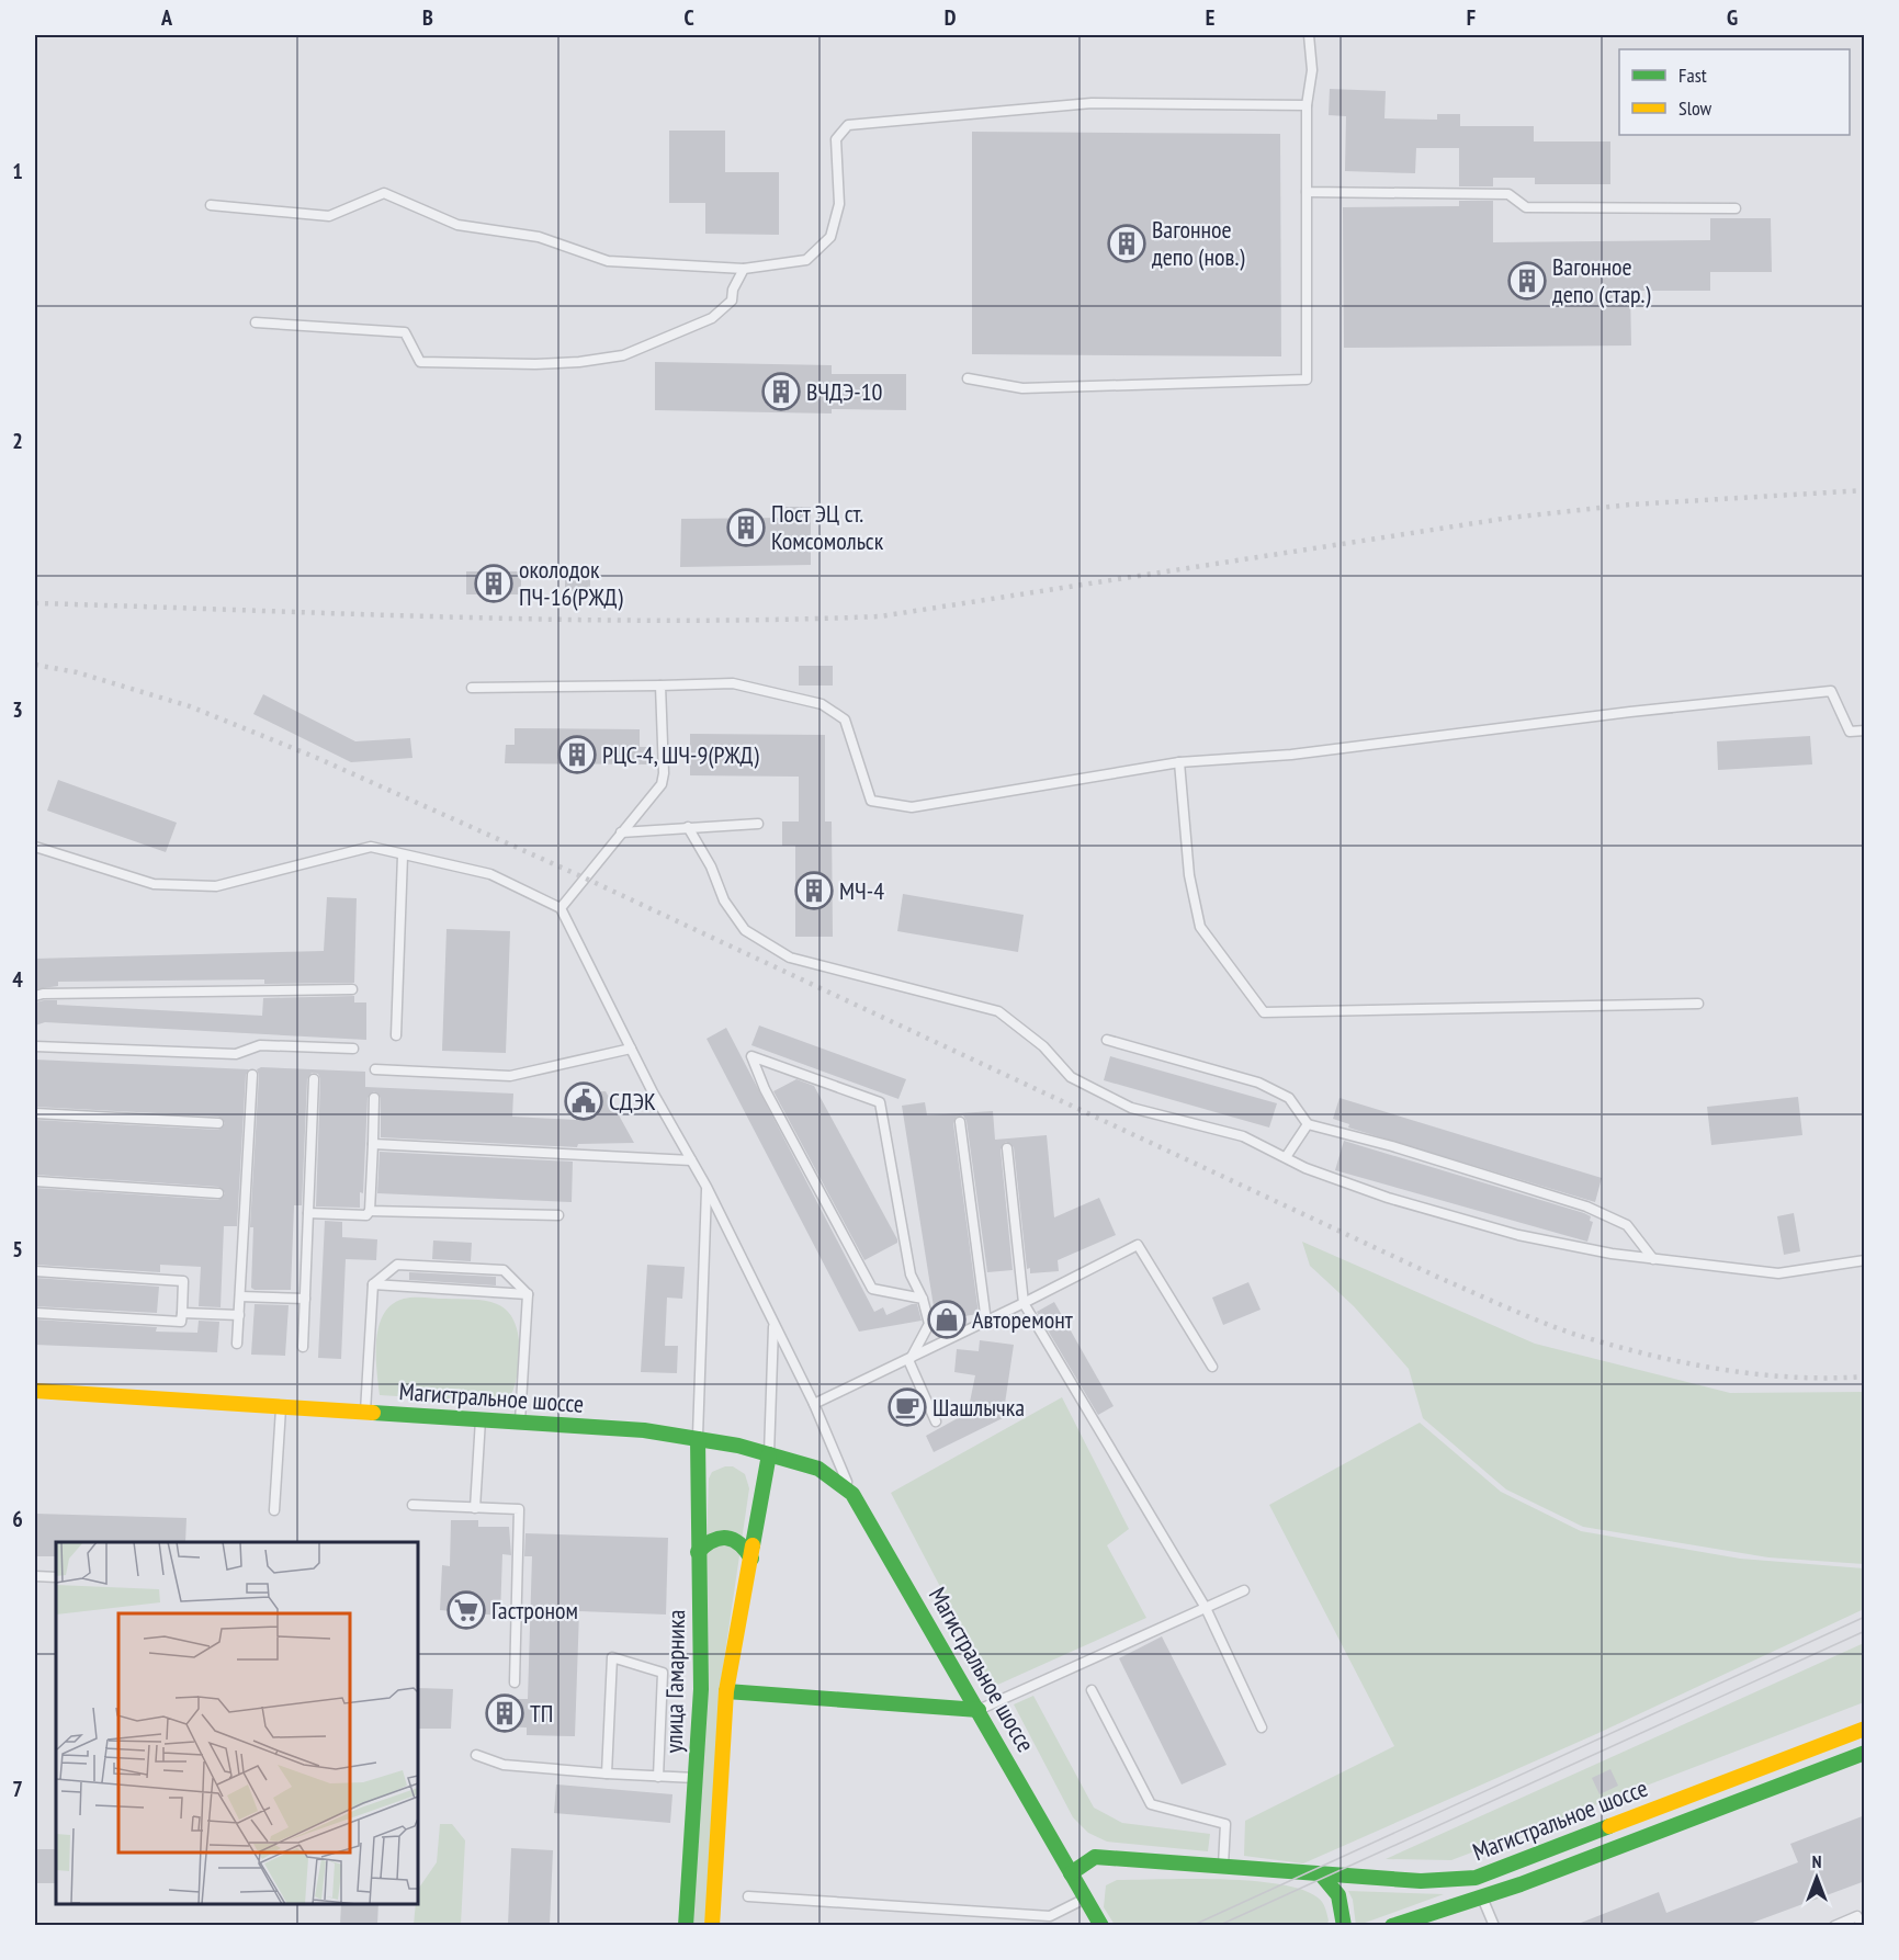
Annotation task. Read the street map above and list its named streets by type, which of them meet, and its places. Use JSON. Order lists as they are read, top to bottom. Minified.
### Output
{"streets":{"main road":["Магистральное шоссе","улица Гамарника"]},"crossings":[["Магистральное шоссе","улица Гамарника"]],"places":{"building":["Вагонное депо (нов.)","Вагонное депо (стар.)","ВЧДЭ-10","Пост ЭЦ ст. Комсомольск","околодок ПЧ-16(РЖД)","РЦС-4, ШЧ-9(РЖД)","МЧ-4","ТП"],"public building":["СДЭК"],"shop":["Авторемонт"],"cafe":["Шашлычка"],"supermarket":["Гастроном"]},"legend":["Fast","Slow"],"north":"top","grid":{"columns":["A","B","C","D","E","F","G"],"rows":["1","2","3","4","5","6","7"]}}
